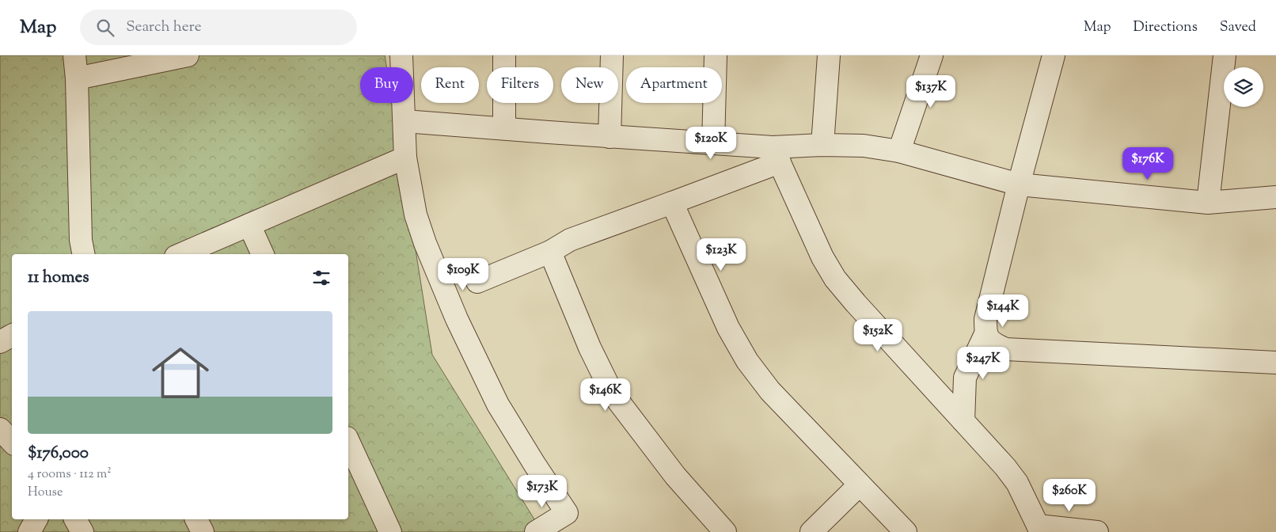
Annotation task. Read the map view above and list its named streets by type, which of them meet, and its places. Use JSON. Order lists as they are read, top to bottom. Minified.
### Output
{"page":{"header":"Map","search":"Search here","nav":["Map","Directions","Saved"],"chip":["Buy","Rent","Filters","New","Apartment"],"price":["$137K","$120K","$176K","$123K","$109K","$144K","$152K","$247K","$146K","$173K","$260K"],"heading":"11 homes","list":[{"name":"$176,000","note":"4 rooms · 112 m² · House"}]}}
